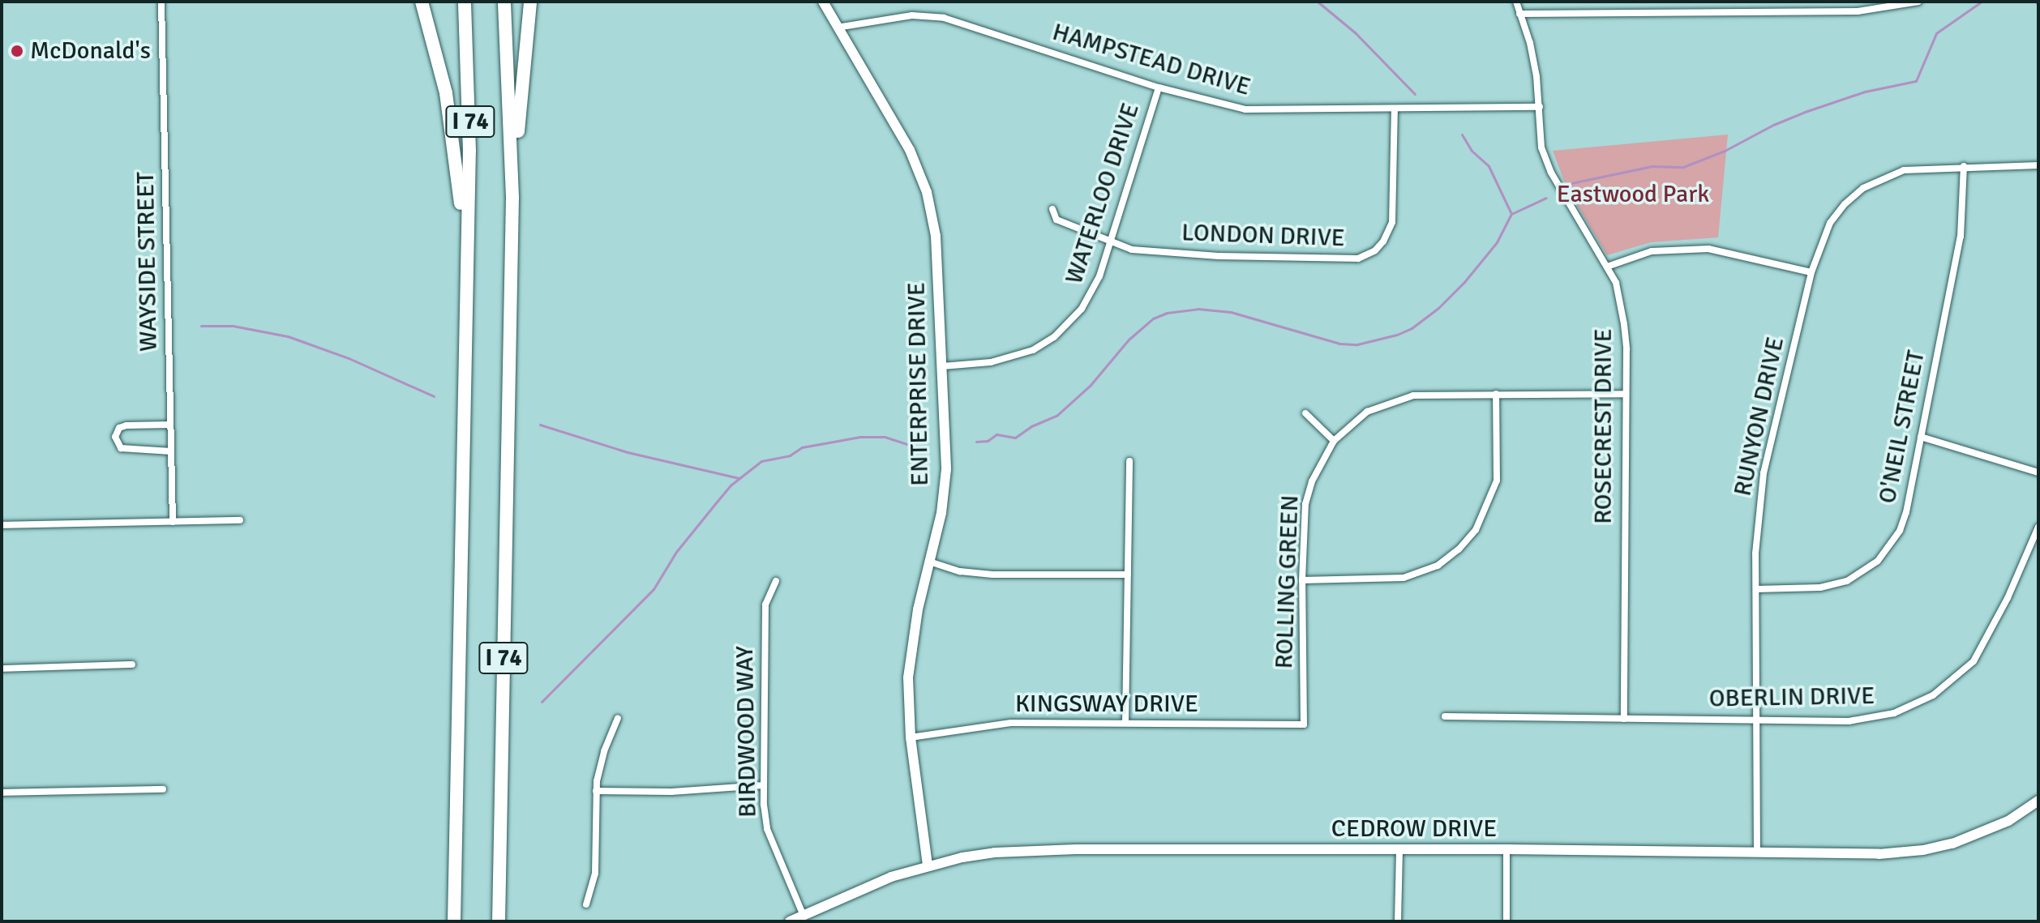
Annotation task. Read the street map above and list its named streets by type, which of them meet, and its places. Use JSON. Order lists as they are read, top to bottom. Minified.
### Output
{"streets":{"highway":["I 74"],"street":["HAMPSTEAD DRIVE","WATERLOO DRIVE","LONDON DRIVE","WAYSIDE STREET","ENTERPRISE DRIVE","RUNYON DRIVE","ROSECREST DRIVE","O'NEIL STREET","ROLLING GREEN","OBERLIN DRIVE","KINGSWAY DRIVE","BIRDWOOD WAY","CEDROW DRIVE"]},"crossings":[["HAMPSTEAD DRIVE","WATERLOO DRIVE"],["HAMPSTEAD DRIVE","LONDON DRIVE"],["HAMPSTEAD DRIVE","ENTERPRISE DRIVE"],["HAMPSTEAD DRIVE","ROSECREST DRIVE"],["WATERLOO DRIVE","LONDON DRIVE"],["WATERLOO DRIVE","ENTERPRISE DRIVE"],["ENTERPRISE DRIVE","KINGSWAY DRIVE"],["ENTERPRISE DRIVE","CEDROW DRIVE"],["RUNYON DRIVE","O'NEIL STREET"],["RUNYON DRIVE","OBERLIN DRIVE"],["RUNYON DRIVE","CEDROW DRIVE"],["ROSECREST DRIVE","ROLLING GREEN"],["ROSECREST DRIVE","OBERLIN DRIVE"],["ROLLING GREEN","KINGSWAY DRIVE"],["BIRDWOOD WAY","CEDROW DRIVE"]],"parks":["Eastwood Park"],"places":["McDonald's"]}
